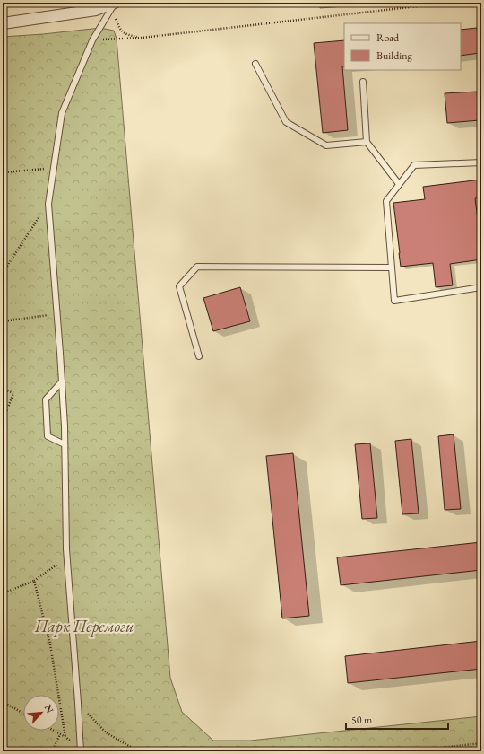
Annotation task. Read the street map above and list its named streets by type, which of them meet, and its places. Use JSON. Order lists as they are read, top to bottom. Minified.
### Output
{"parks":["Парк Перемоги"],"legend":["Road","Building"],"scale_bar":"50 m","north":"top right"}
